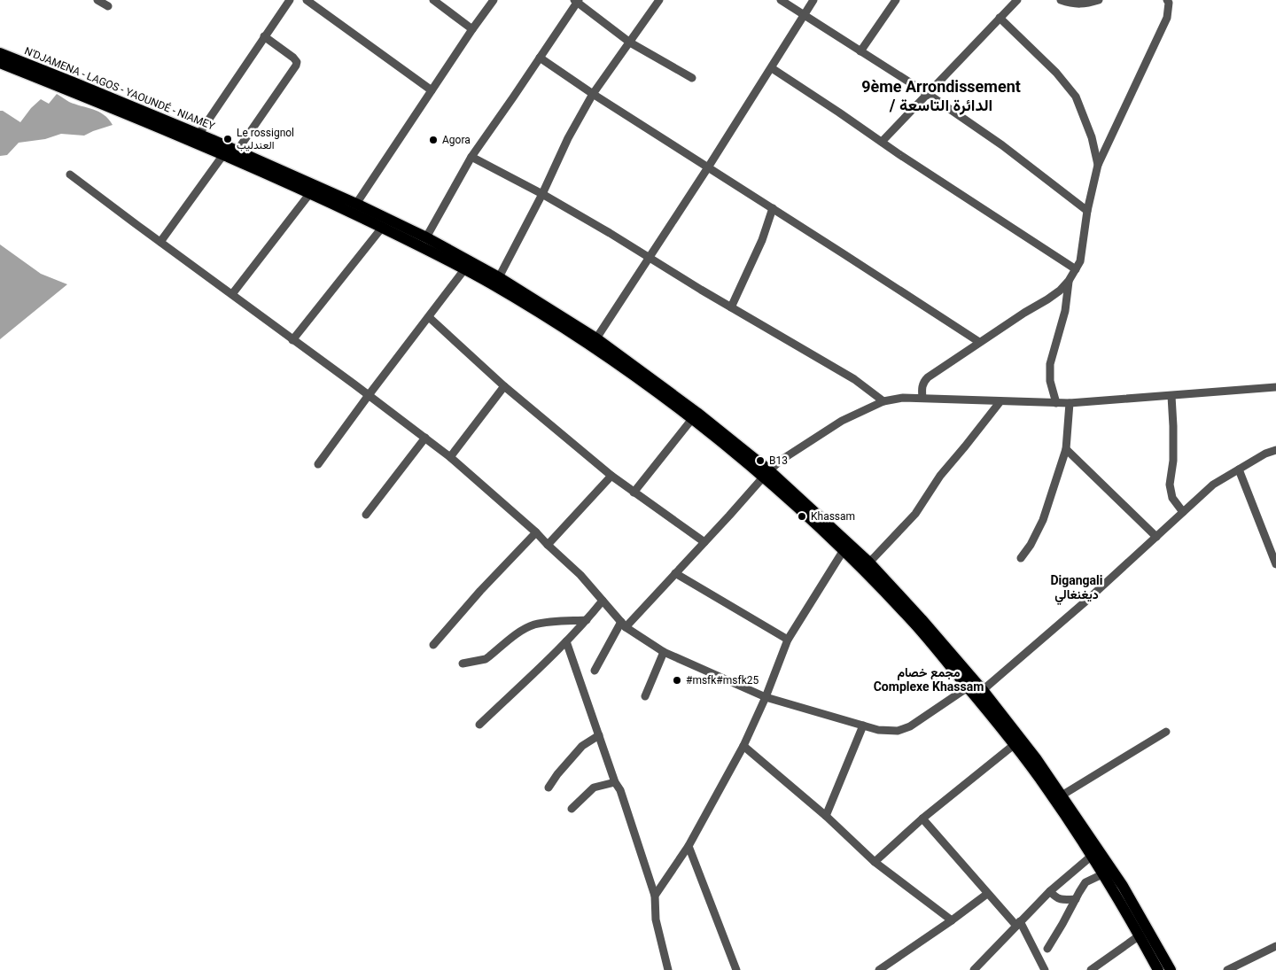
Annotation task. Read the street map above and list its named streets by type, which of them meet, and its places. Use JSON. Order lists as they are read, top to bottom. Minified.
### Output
{"streets":{"highway":["N'DJAMENA - LAGOS - YAOUNDÉ - NIAMEY"]},"districts":["9ème Arrondissement / الدائرة التاسعة","Digangali ديغنغالي","مجمع خصام Complexe Khassam"],"places":["Le rossignol العندليب","Agora","B13","Khassam","#msfk#msfk25"]}
